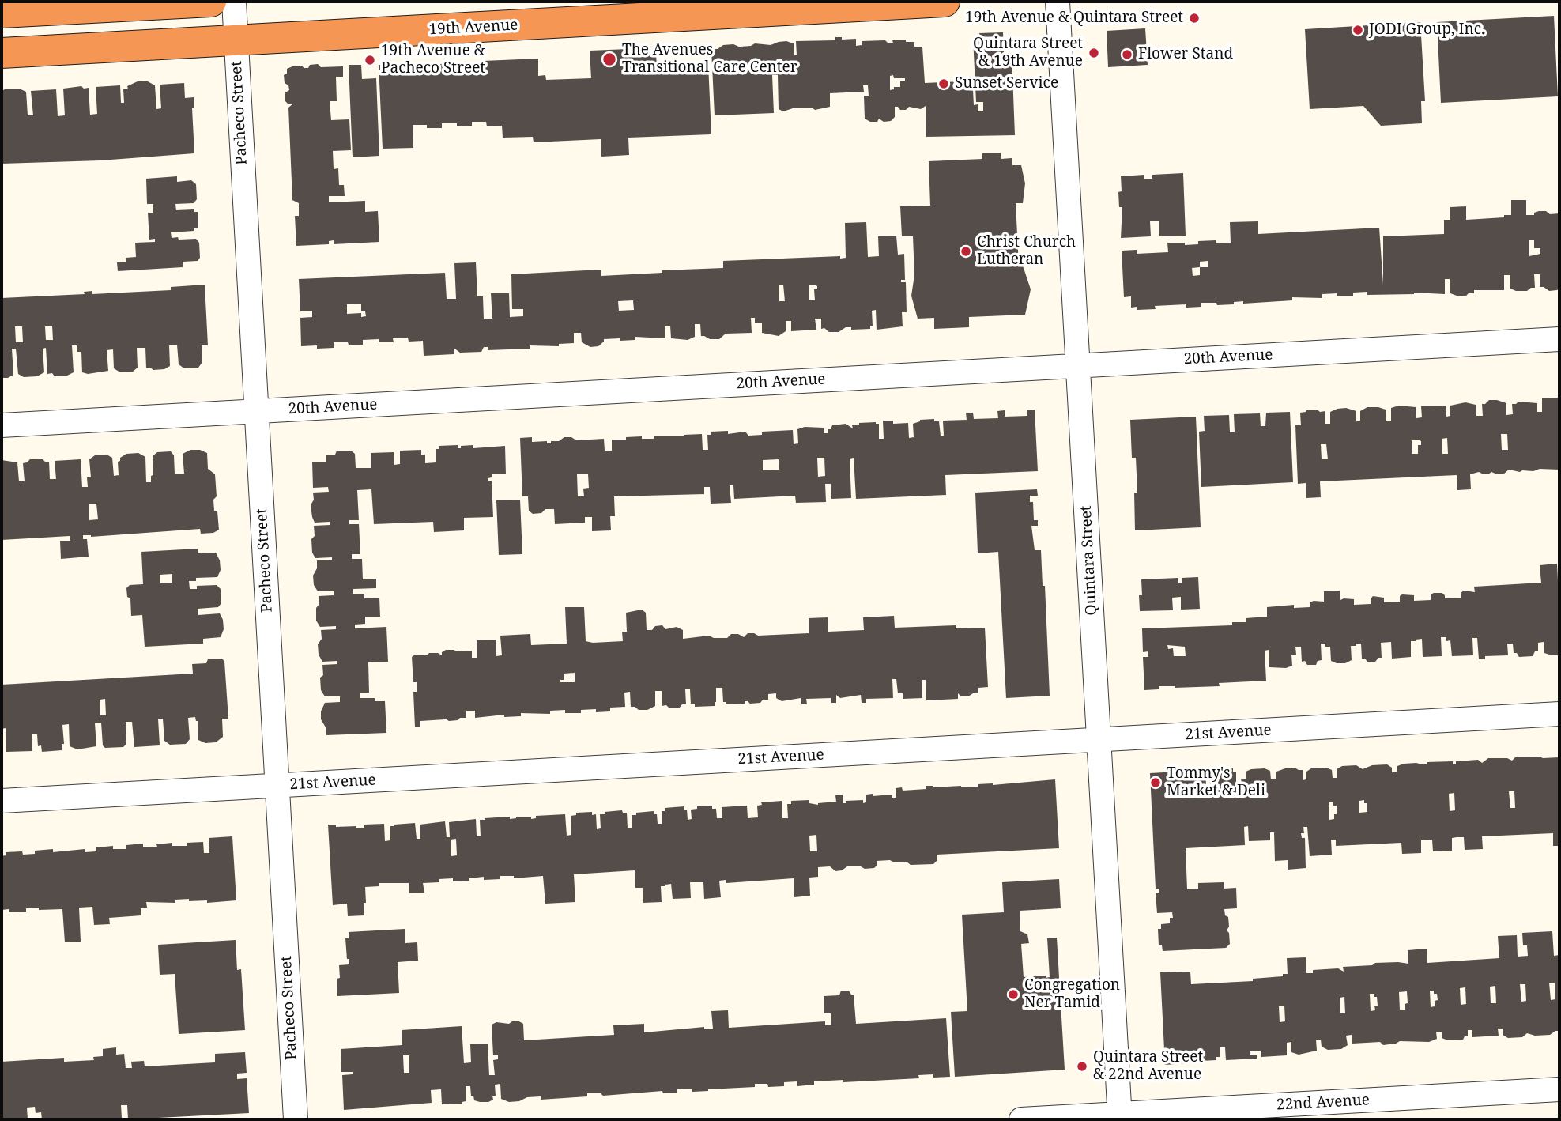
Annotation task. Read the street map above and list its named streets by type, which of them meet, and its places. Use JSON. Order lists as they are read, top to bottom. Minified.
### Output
{"streets":{"highway":["19th Avenue"],"street":["Pacheco Street","20th Avenue","Quintara Street","21st Avenue","22nd Avenue"]},"crossings":[["19th Avenue","Pacheco Street"],["Pacheco Street","20th Avenue"],["Pacheco Street","21st Avenue"],["20th Avenue","Quintara Street"],["Quintara Street","21st Avenue"],["Quintara Street","22nd Avenue"]],"places":["19th Avenue & Quintara Street","JODI Group, Inc.","Quintara Street & 19th Avenue","Flower Stand","The Avenues Transitional Care Center","19th Avenue & Pacheco Street","Sunset Service","Christ Church Lutheran","Tommy's Market & Deli","Congregation Ner Tamid","Quintara Street & 22nd Avenue"]}
